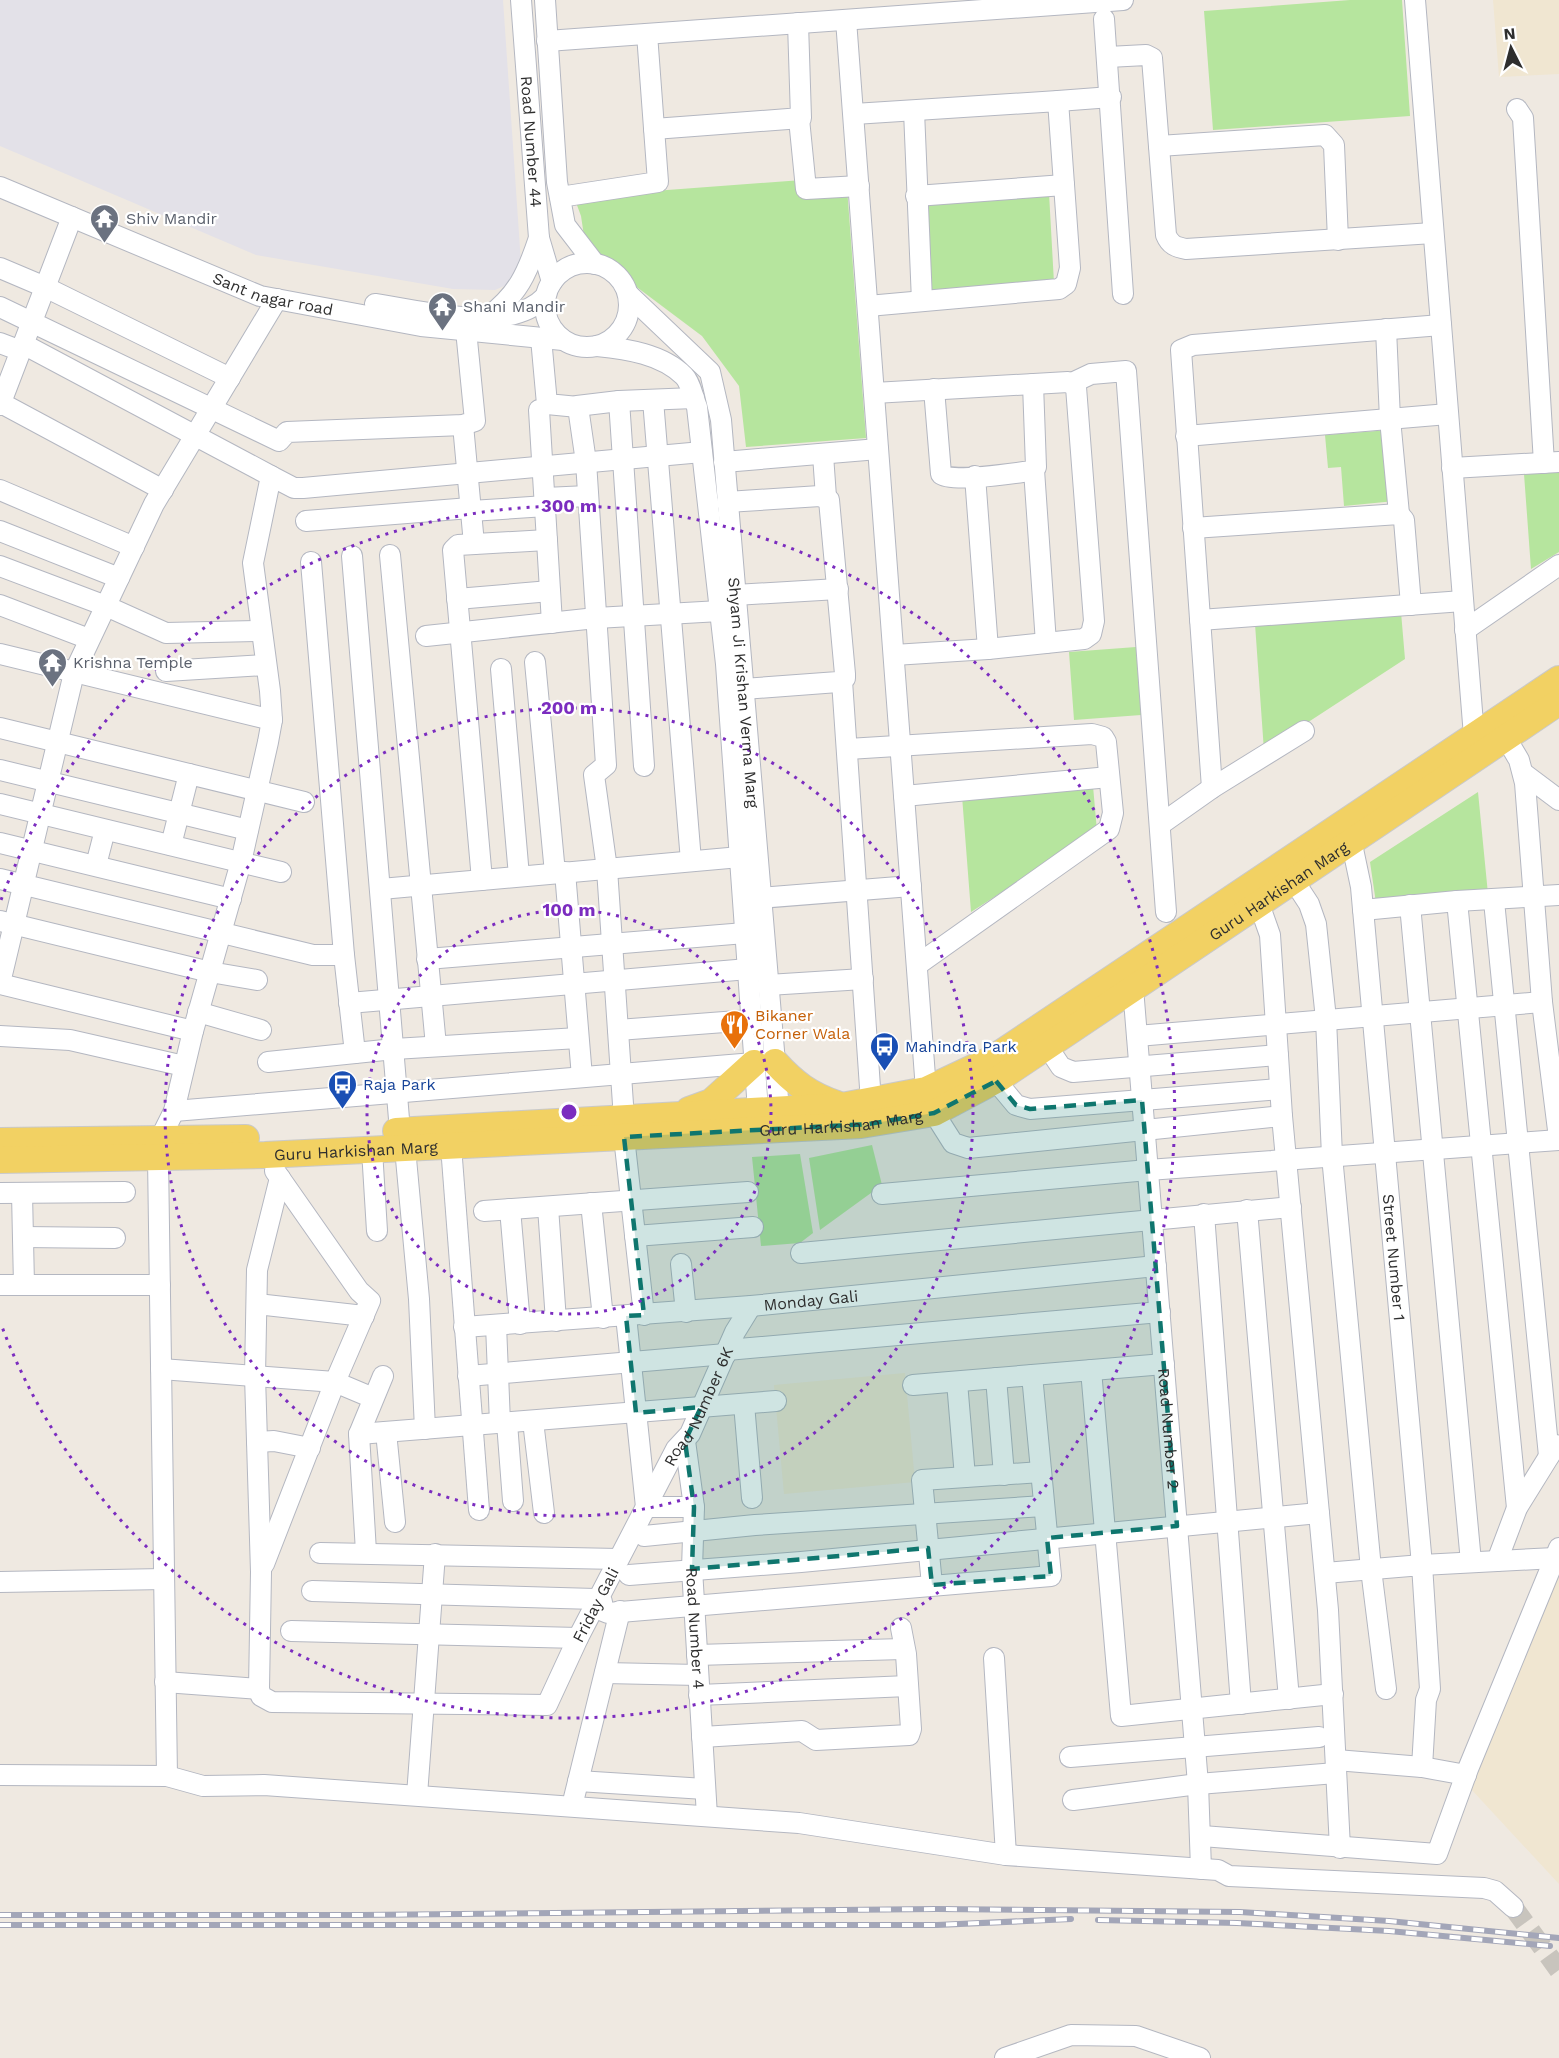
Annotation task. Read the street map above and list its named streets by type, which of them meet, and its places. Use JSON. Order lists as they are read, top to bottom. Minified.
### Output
{"streets":{"main road":["Guru Harkishan Marg"],"street":["Road Number 44","Sant nagar road","Shyam Ji Krishan Verma Marg","Street Number 1","Monday Gali","Road Number 6K","Road Number 2","Friday Gali","Road Number 4"]},"crossings":[["Road Number 44","Sant nagar road"],["Road Number 44","Shyam Ji Krishan Verma Marg"],["Sant nagar road","Shyam Ji Krishan Verma Marg"],["Shyam Ji Krishan Verma Marg","Guru Harkishan Marg"],["Guru Harkishan Marg","Street Number 1"],["Guru Harkishan Marg","Road Number 2"],["Monday Gali","Road Number 6K"],["Monday Gali","Road Number 2"],["Road Number 6K","Friday Gali"],["Road Number 6K","Road Number 4"]],"places":{"temple":["Shiv Mandir","Shani Mandir","Krishna Temple"],"restaurant":["Bikaner Corner Wala"],"bus stop":["Mahindra Park","Raja Park"]},"north":"top","rings":["300 m","200 m","100 m"]}
